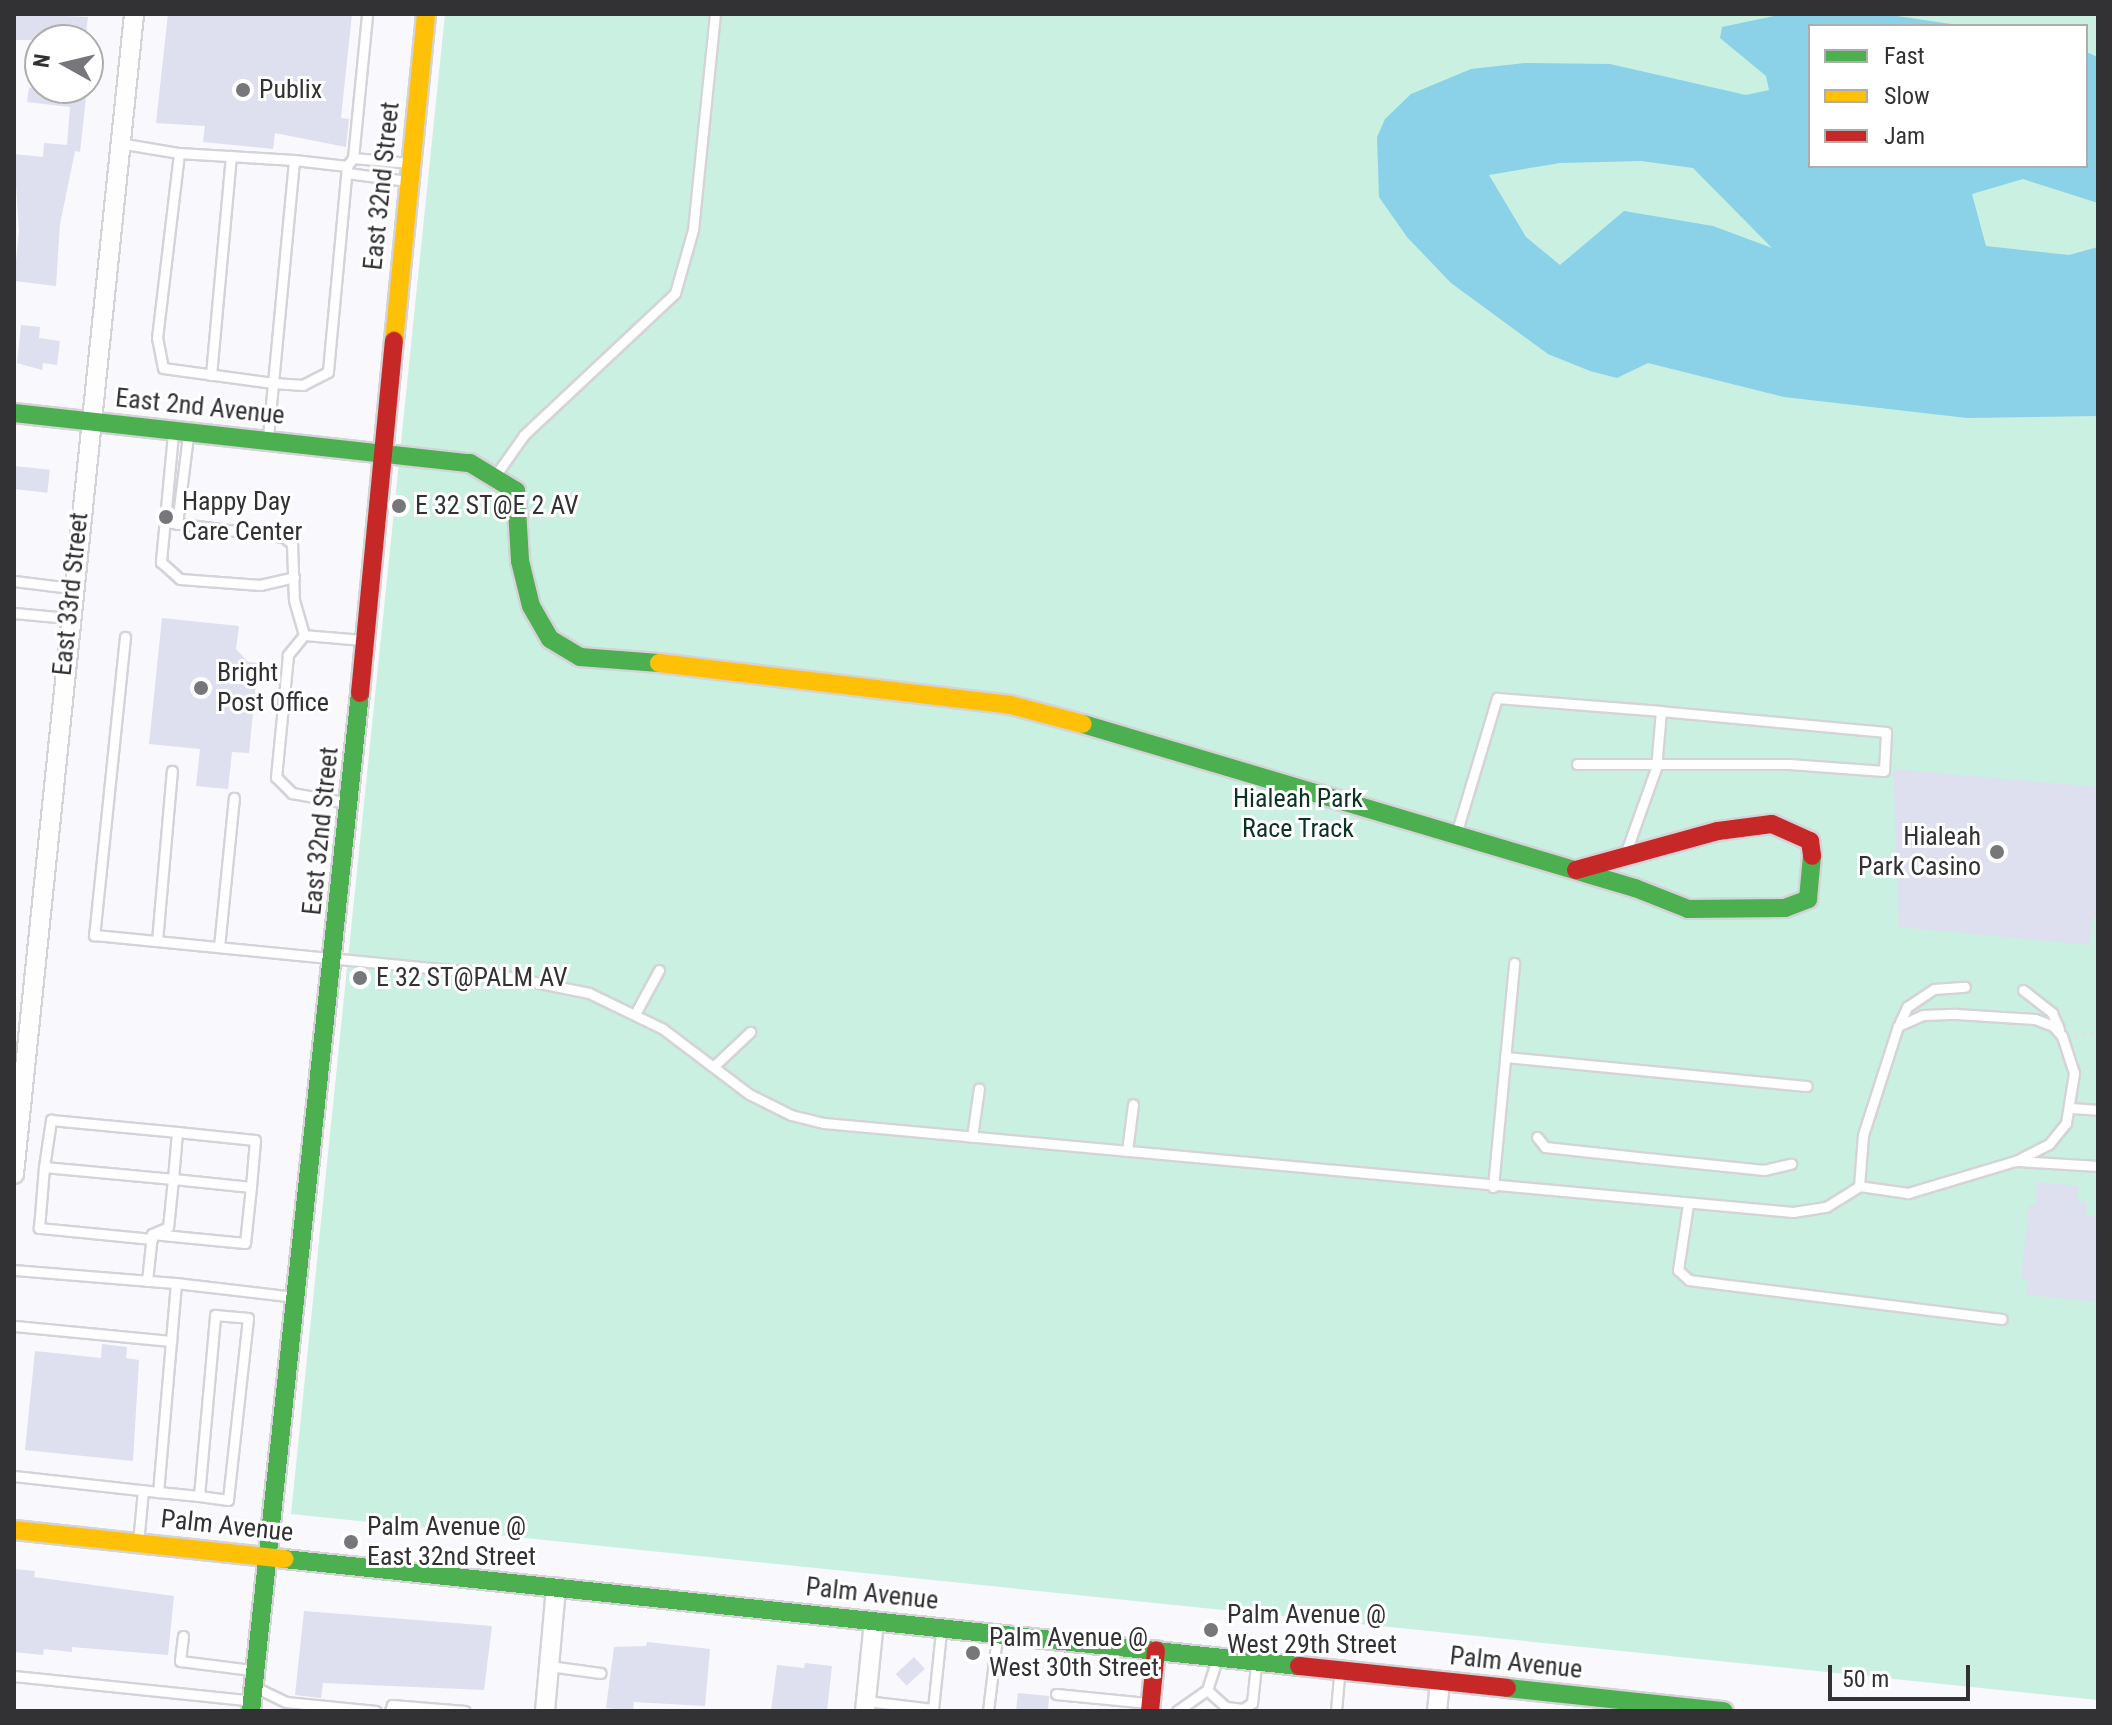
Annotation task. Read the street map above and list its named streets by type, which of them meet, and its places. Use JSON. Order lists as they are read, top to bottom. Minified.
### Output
{"streets":{"street":["East 32nd Street","East 2nd Avenue","East 33rd Street","Palm Avenue"]},"crossings":[["East 32nd Street","East 2nd Avenue"],["East 32nd Street","Palm Avenue"],["East 2nd Avenue","East 33rd Street"]],"parks":["Hialeah Park Race Track"],"places":["Publix","E 32 ST@E 2 AV","Happy Day Care Center","Bright Post Office","Hialeah Park Casino","E 32 ST@PALM AV","Palm Avenue @ East 32nd Street","Palm Avenue @ West 29th Street","Palm Avenue @ West 30th Street"],"legend":["Fast","Slow","Jam"],"scale_bar":"50 m","north":"left"}
